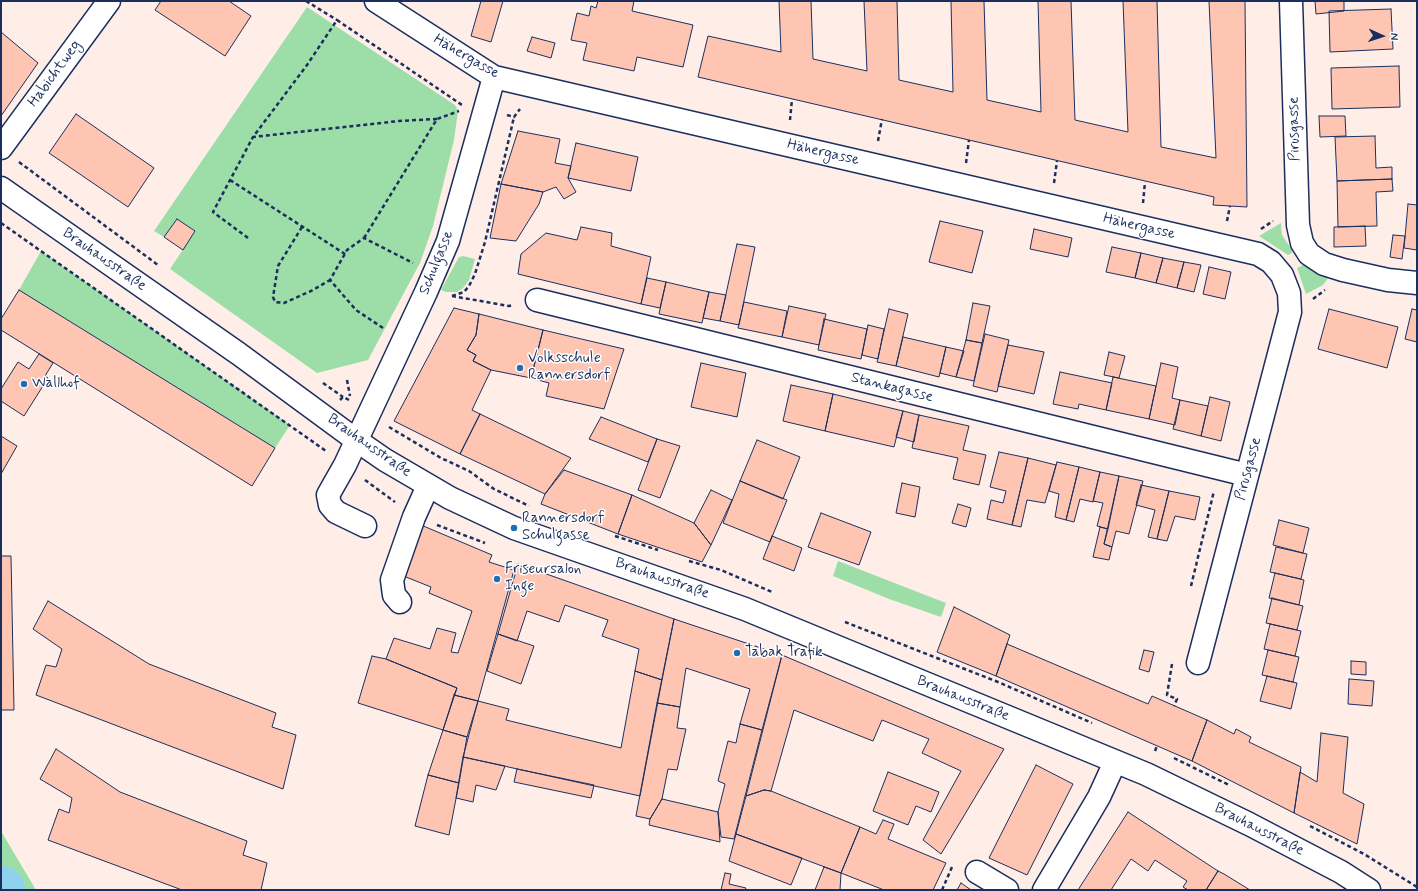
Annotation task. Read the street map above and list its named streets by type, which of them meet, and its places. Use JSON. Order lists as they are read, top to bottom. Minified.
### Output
{"streets":{"street":["Hähergasse","Habichtweg","Pirusgasse","Brauhausstraße","Schulgasse","Stankagasse"]},"crossings":[["Hähergasse","Pirusgasse"],["Hähergasse","Schulgasse"],["Pirusgasse","Stankagasse"],["Brauhausstraße","Schulgasse"]],"places":["Volksschule Rannersdorf","Wallhof","Rannersdorf Schulgasse","Friseursalon Inge","Tabak Trafik"],"north":"right"}
